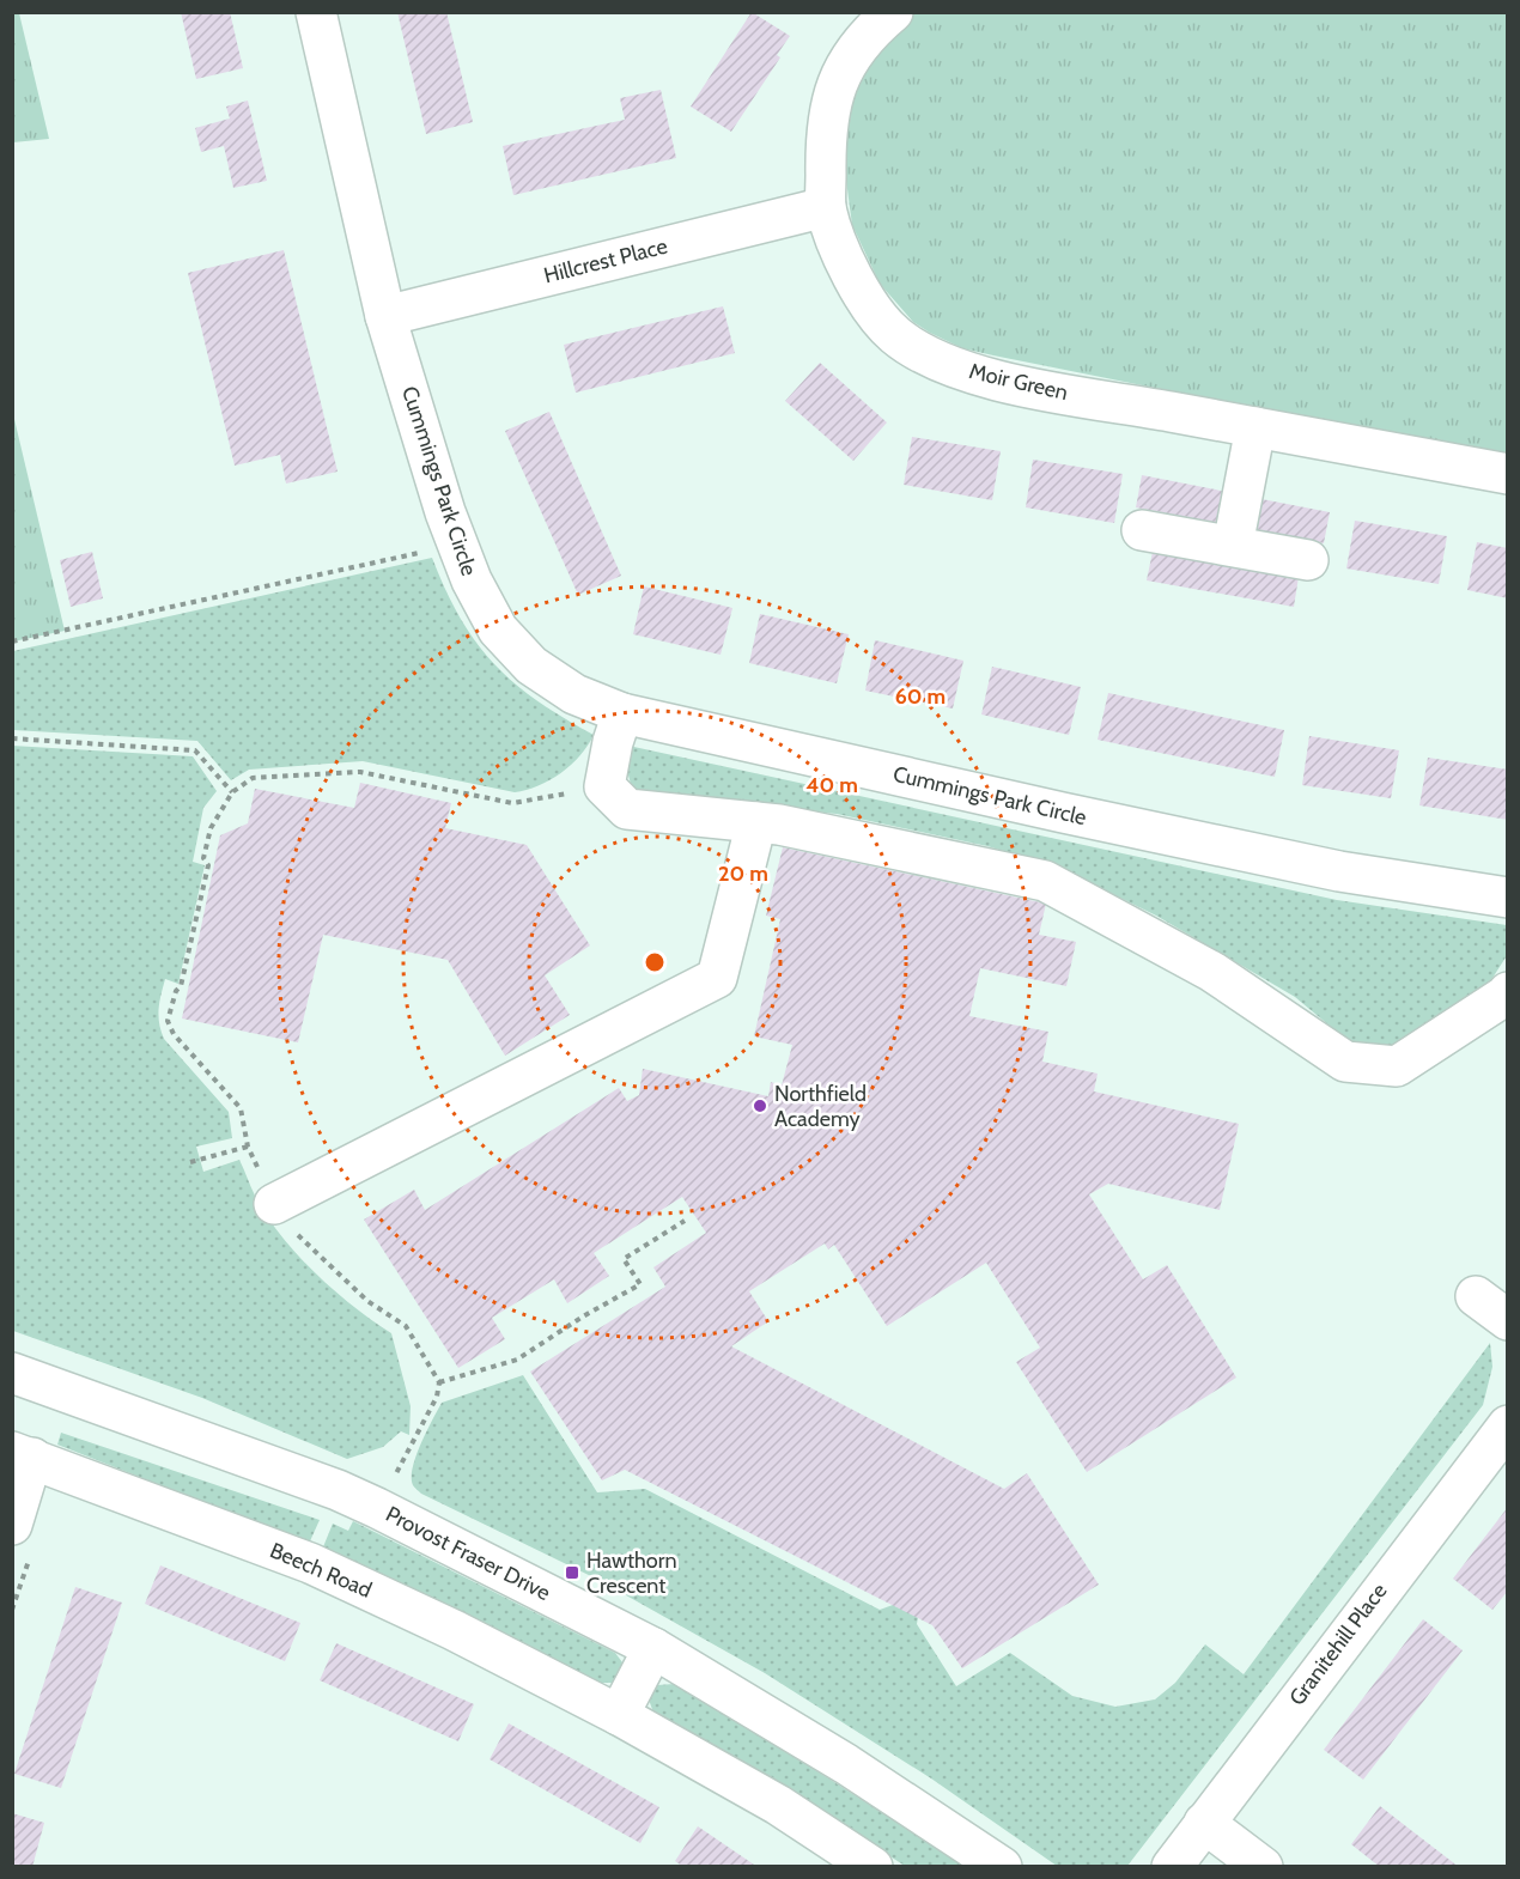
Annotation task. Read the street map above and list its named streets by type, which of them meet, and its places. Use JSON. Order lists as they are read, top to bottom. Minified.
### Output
{"streets":{"street":["Hillcrest Place","Moir Green","Cummings Park Circle","Provost Fraser Drive","Beech Road","Granitehill Place"]},"crossings":[["Hillcrest Place","Moir Green"],["Hillcrest Place","Cummings Park Circle"]],"places":{"other":["Northfield Academy"],"transit":["Hawthorn Crescent"]},"rings":["60 m","40 m","20 m"]}
